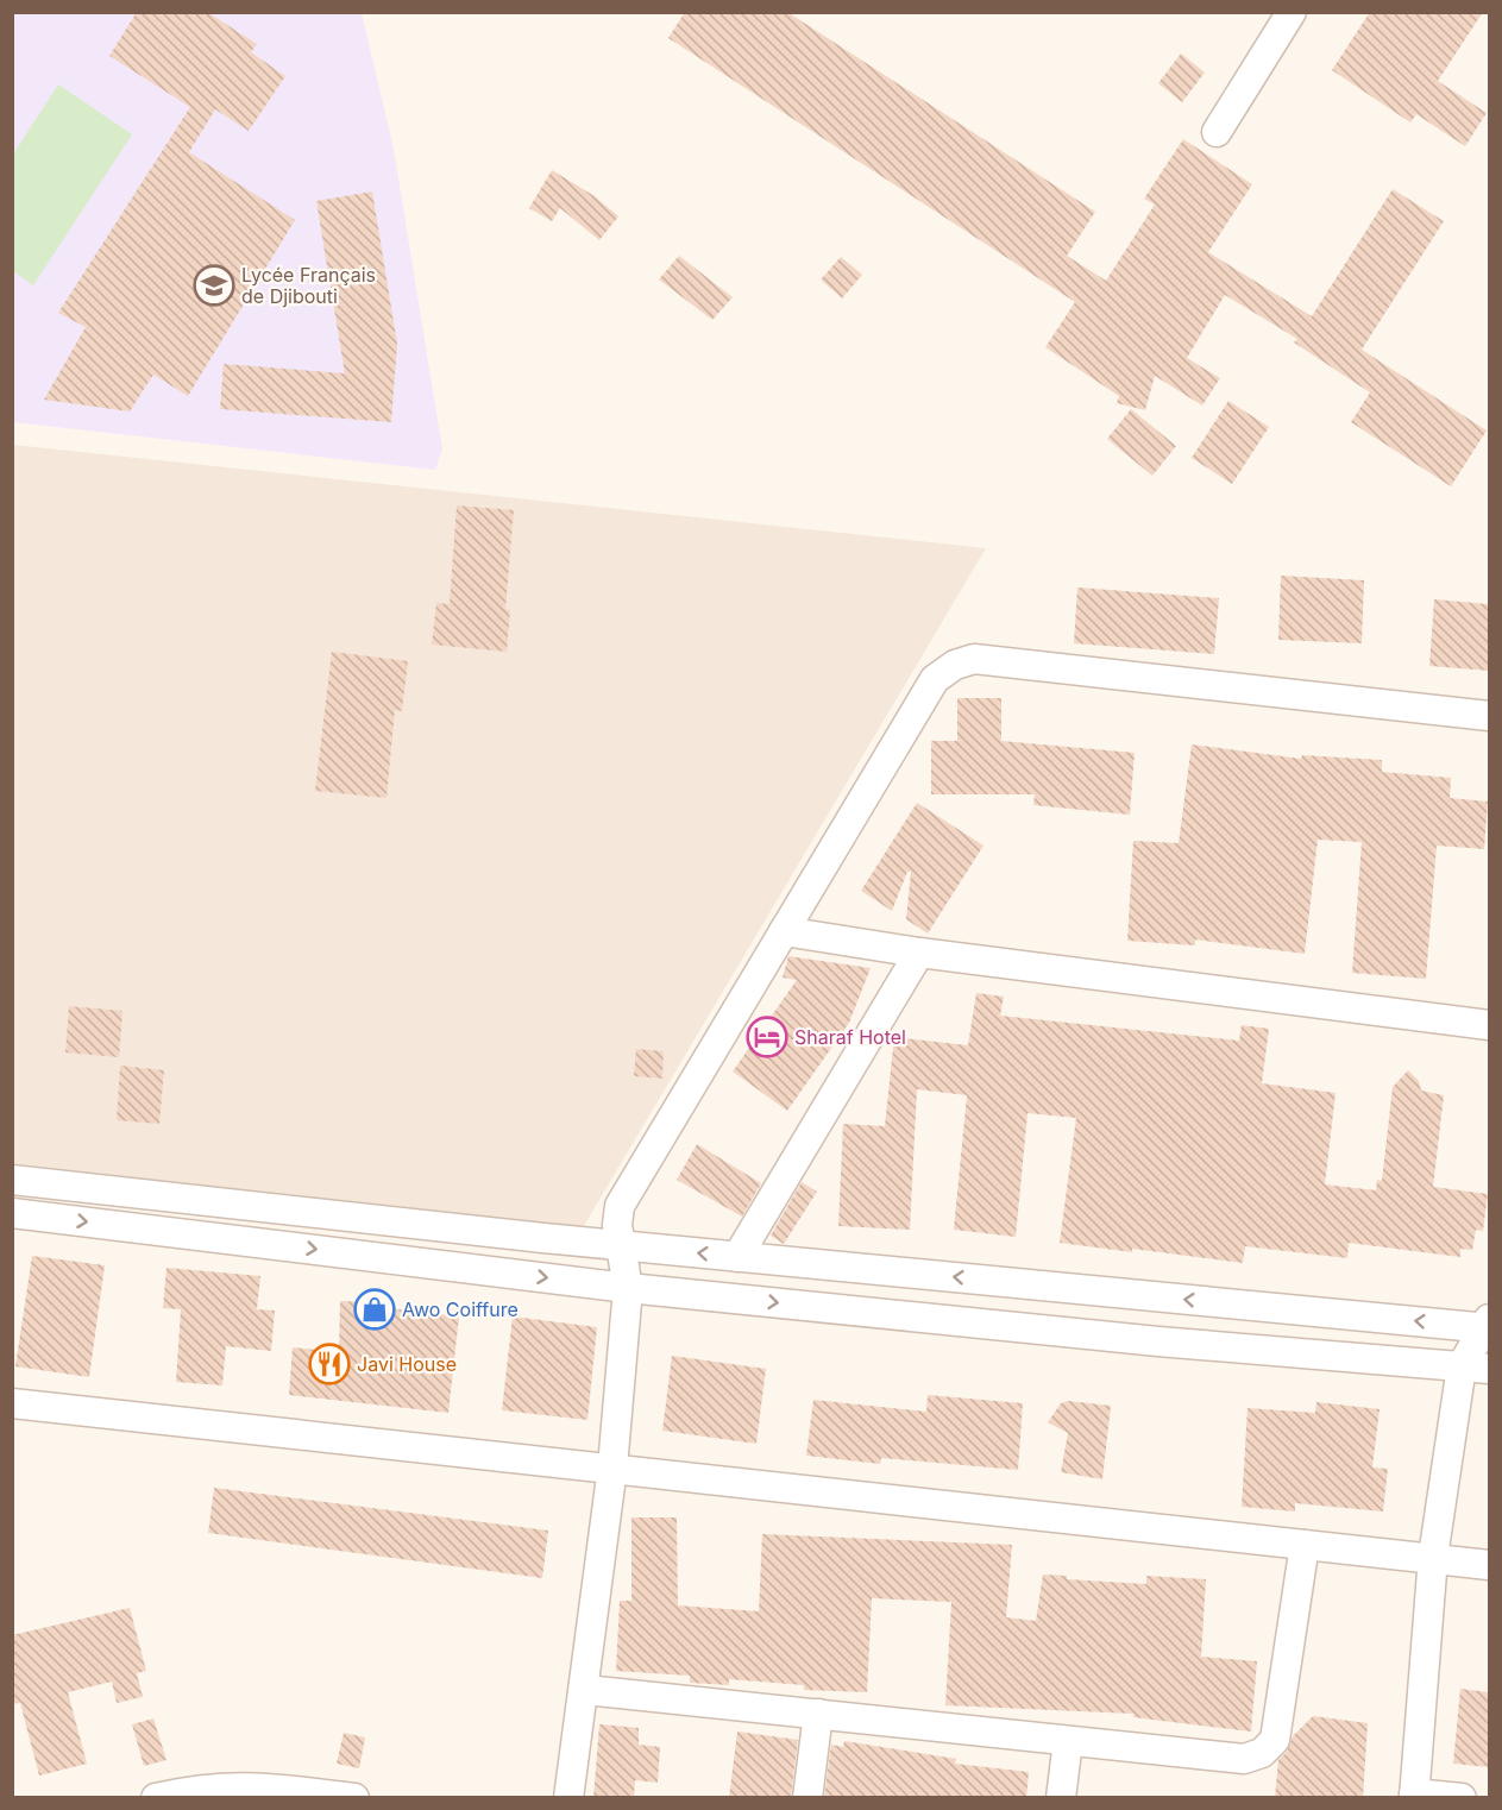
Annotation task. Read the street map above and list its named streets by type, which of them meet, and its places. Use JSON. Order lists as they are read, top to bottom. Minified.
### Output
{"places":{"school or university":["Lycée Français de Djibouti"],"hotel":["Sharaf Hotel"],"shop":["Awo Coiffure"],"restaurant":["Javi House"]}}
